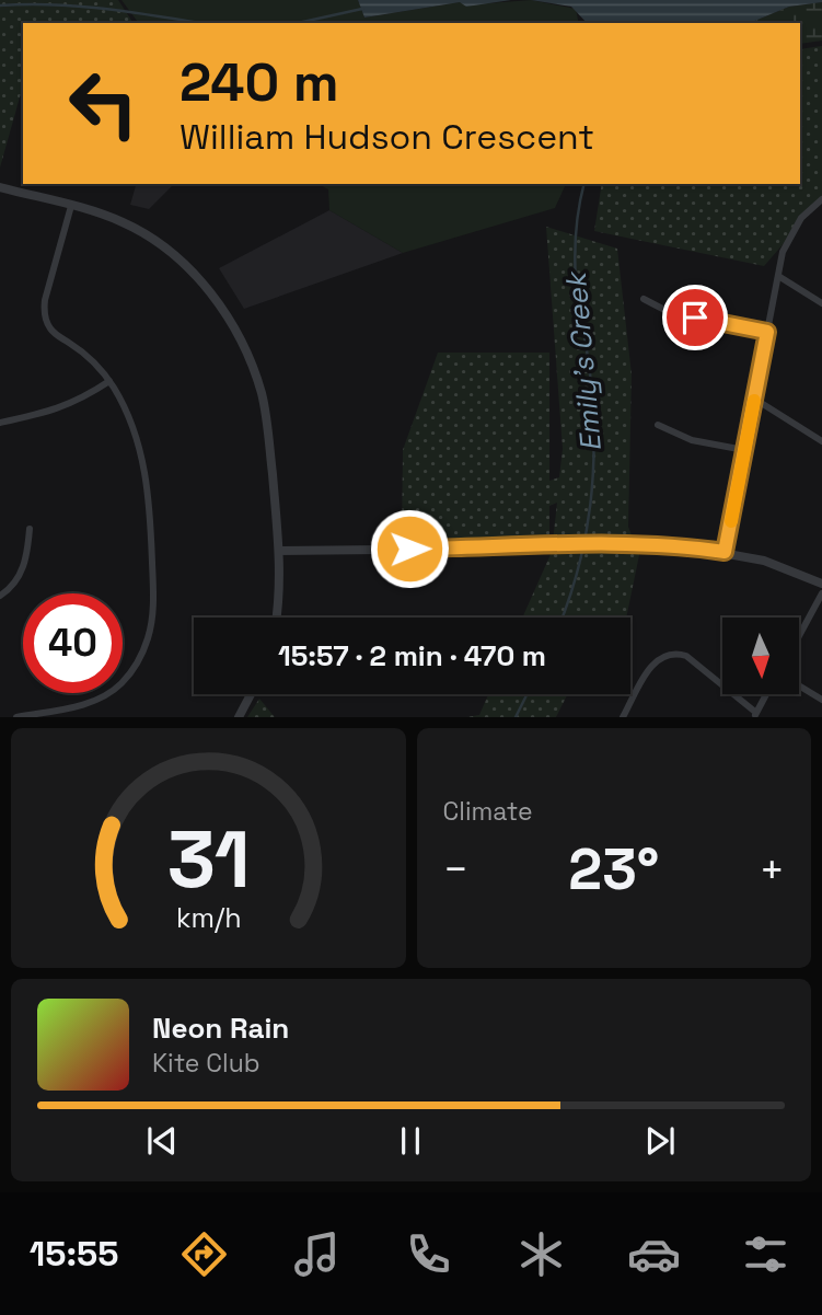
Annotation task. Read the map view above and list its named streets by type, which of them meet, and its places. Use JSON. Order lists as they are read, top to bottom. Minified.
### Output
{"water":["Emily's Creek"],"north":"bottom","page":{"turn":["240 m","William Hudson Crescent"],"limit":"40","trip":"15:57 · 2 min · 470 m","tile":"Climate","heat":["−","23°","+"],"song":["Neon Rain","Kite Club"],"tabs":"15:55","gauge":["31","km/h"]}}
